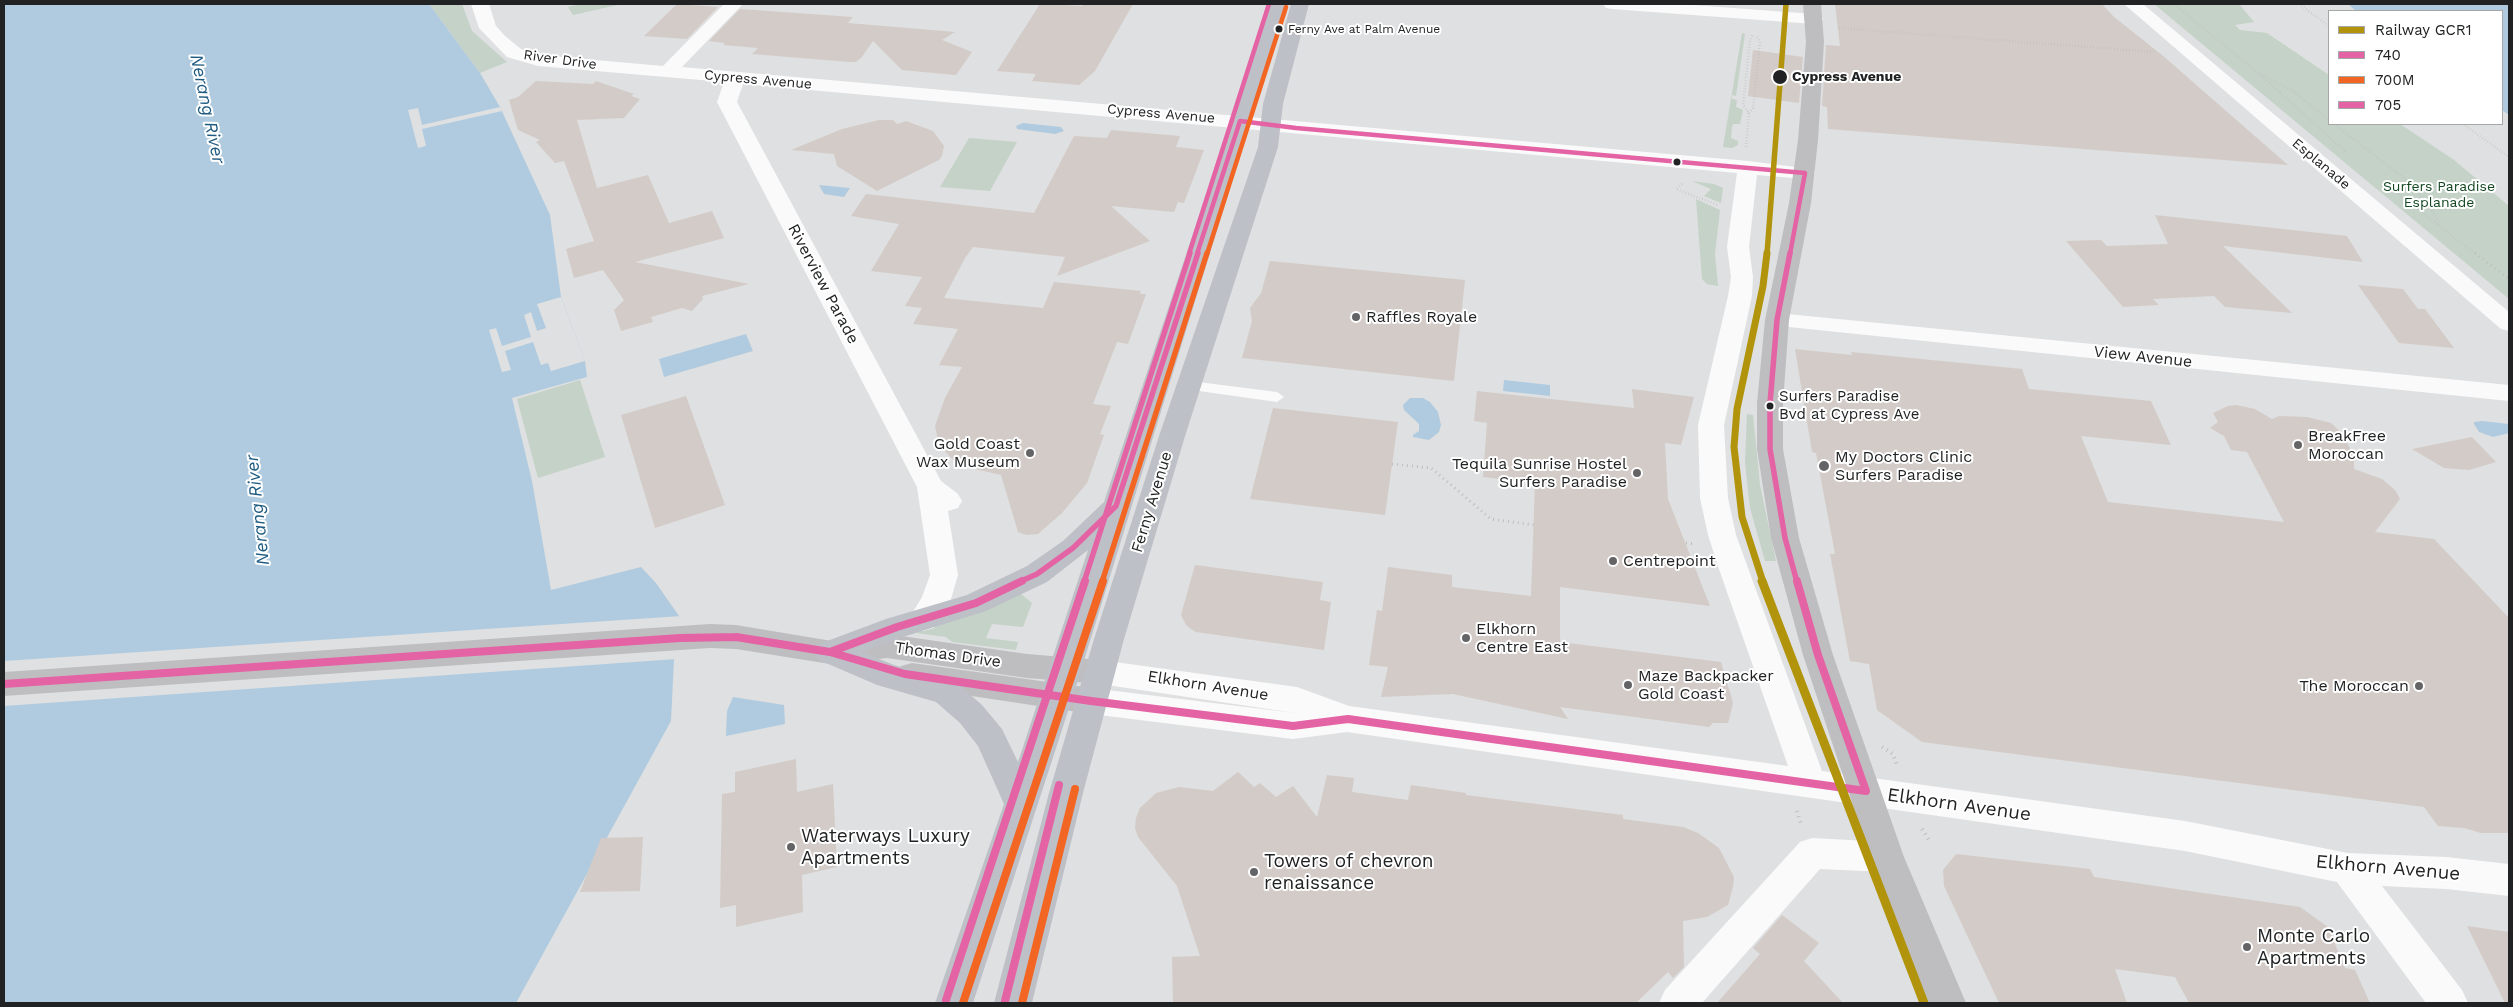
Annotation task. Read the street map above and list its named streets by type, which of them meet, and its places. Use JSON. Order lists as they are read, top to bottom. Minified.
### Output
{"streets":{"highway":["Ferny Avenue"],"street":["River Drive","Cypress Avenue","Esplanade","Riverview Parade","View Avenue","Thomas Drive","Elkhorn Avenue"]},"crossings":[["River Drive","Cypress Avenue"],["Cypress Avenue","Riverview Parade"],["Cypress Avenue","Ferny Avenue"],["Ferny Avenue","Thomas Drive"],["Ferny Avenue","Elkhorn Avenue"],["Thomas Drive","Elkhorn Avenue"]],"water":["Nerang River"],"parks":["Surfers Paradise Esplanade"],"places":["Ferny Ave at Palm Avenue","Cypress Avenue","Raffles Royale","Surfers Paradise Bvd at Cypress Ave","BreakFree Moroccan","Gold Coast Wax Museum","My Doctors Clinic Surfers Paradise","Tequila Sunrise Hostel Surfers Paradise","Centrepoint","Elkhorn Centre East","Maze Backpacker Gold Coast","The Moroccan","Waterways Luxury Apartments","Towers of chevron renaissance","Monte Carlo Apartments"],"lines":["rail line GCR1","transit line 705","transit line 700M","transit line 740"],"legend":["Railway GCR1","740","700M","705"]}
